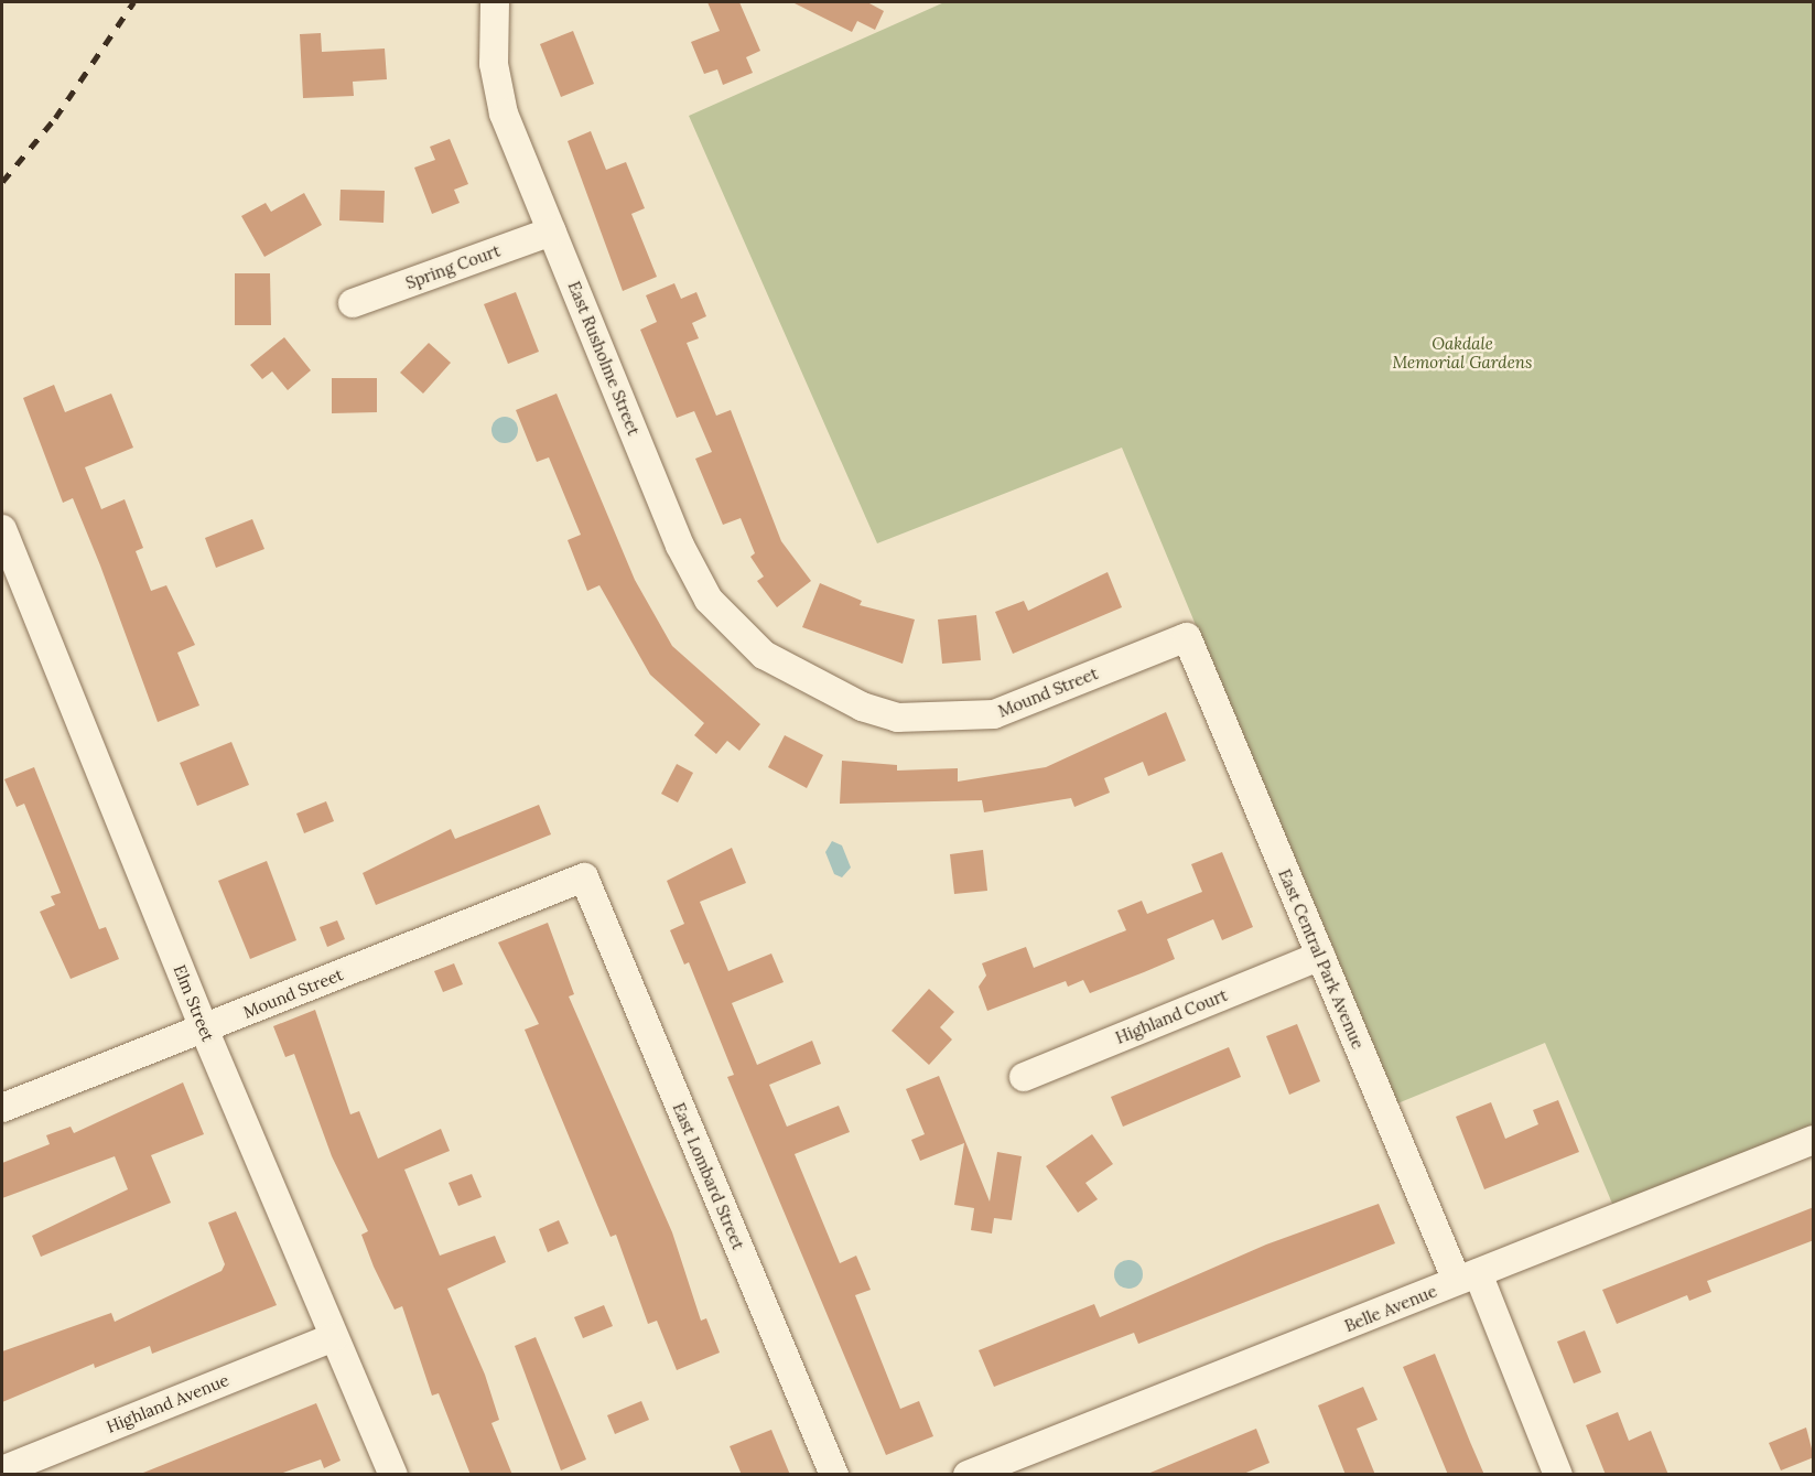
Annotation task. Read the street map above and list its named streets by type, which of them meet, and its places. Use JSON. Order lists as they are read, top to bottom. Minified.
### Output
{"streets":{"street":["Spring Court","East Rusholme Street","Mound Street","East Central Park Avenue","Elm Street","Highland Court","East Lombard Street","Belle Avenue","Highland Avenue"]},"crossings":[["Spring Court","East Rusholme Street"],["East Rusholme Street","Mound Street"],["Mound Street","East Central Park Avenue"],["Mound Street","Elm Street"],["Mound Street","East Lombard Street"],["East Central Park Avenue","Highland Court"],["East Central Park Avenue","Belle Avenue"],["Elm Street","Highland Avenue"]],"parks":["Oakdale Memorial Gardens"]}
